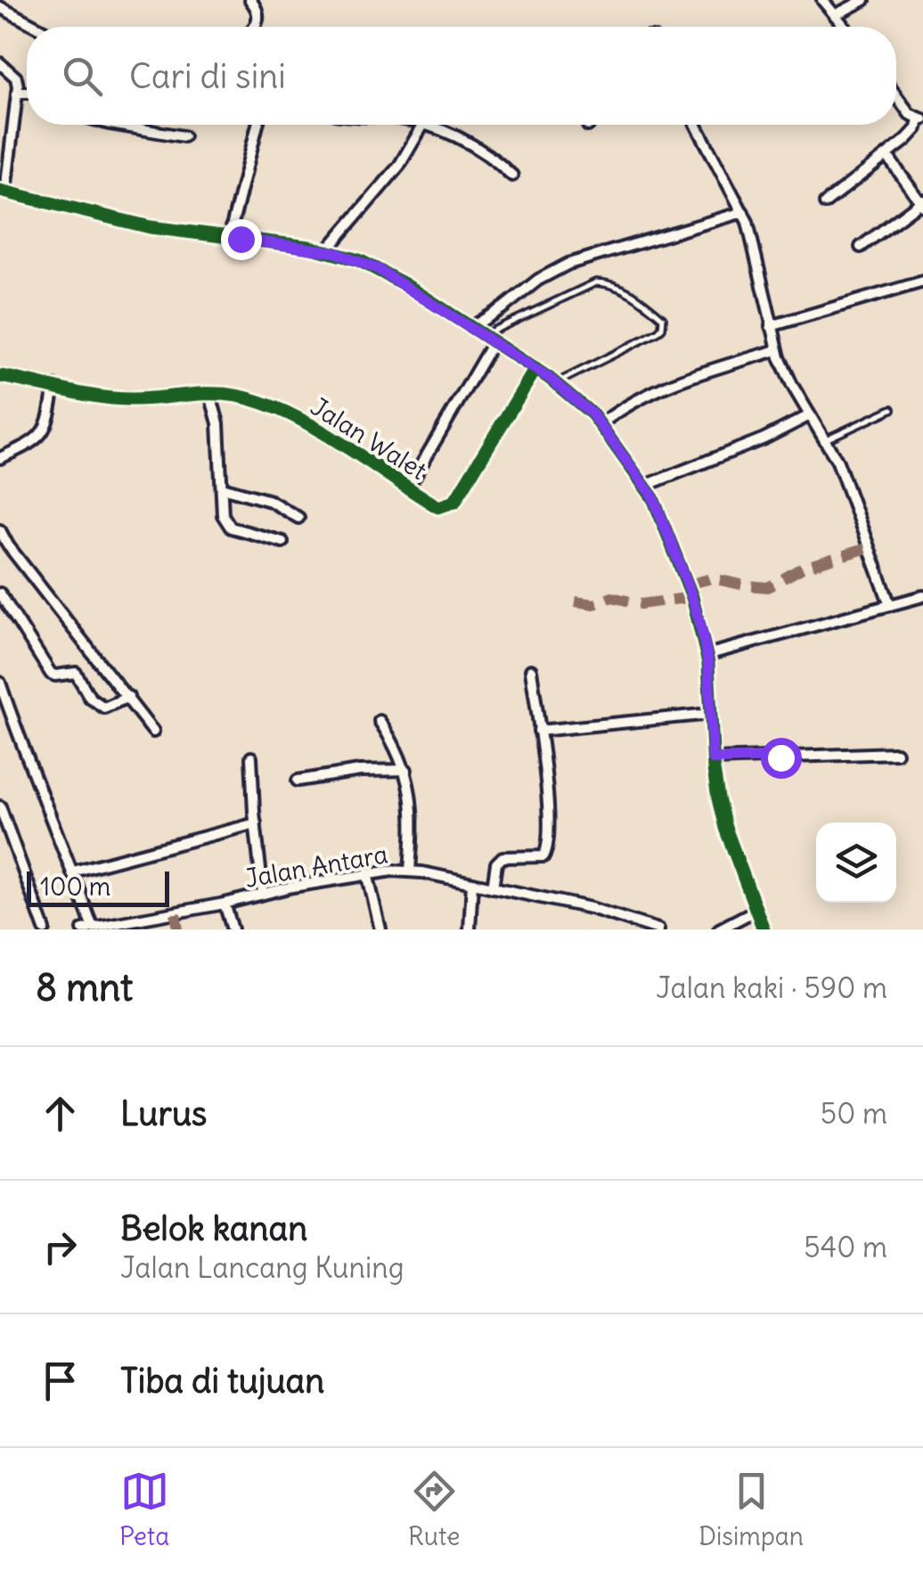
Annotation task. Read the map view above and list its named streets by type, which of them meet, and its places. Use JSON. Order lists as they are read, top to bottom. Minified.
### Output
{"streets":{"street":["Jalan Walet","Jalan Antara"]},"scale_bar":"100 m","page":{"search":"Cari di sini","scale":"100 m","heading":["8 mnt","Jalan kaki · 590 m"],"list":[["Lurus","50 m"],["Belok kanan","Jalan Lancang Kuning","540 m"],"Tiba di tujuan"],"nav":["Peta","Rute","Disimpan"]}}
